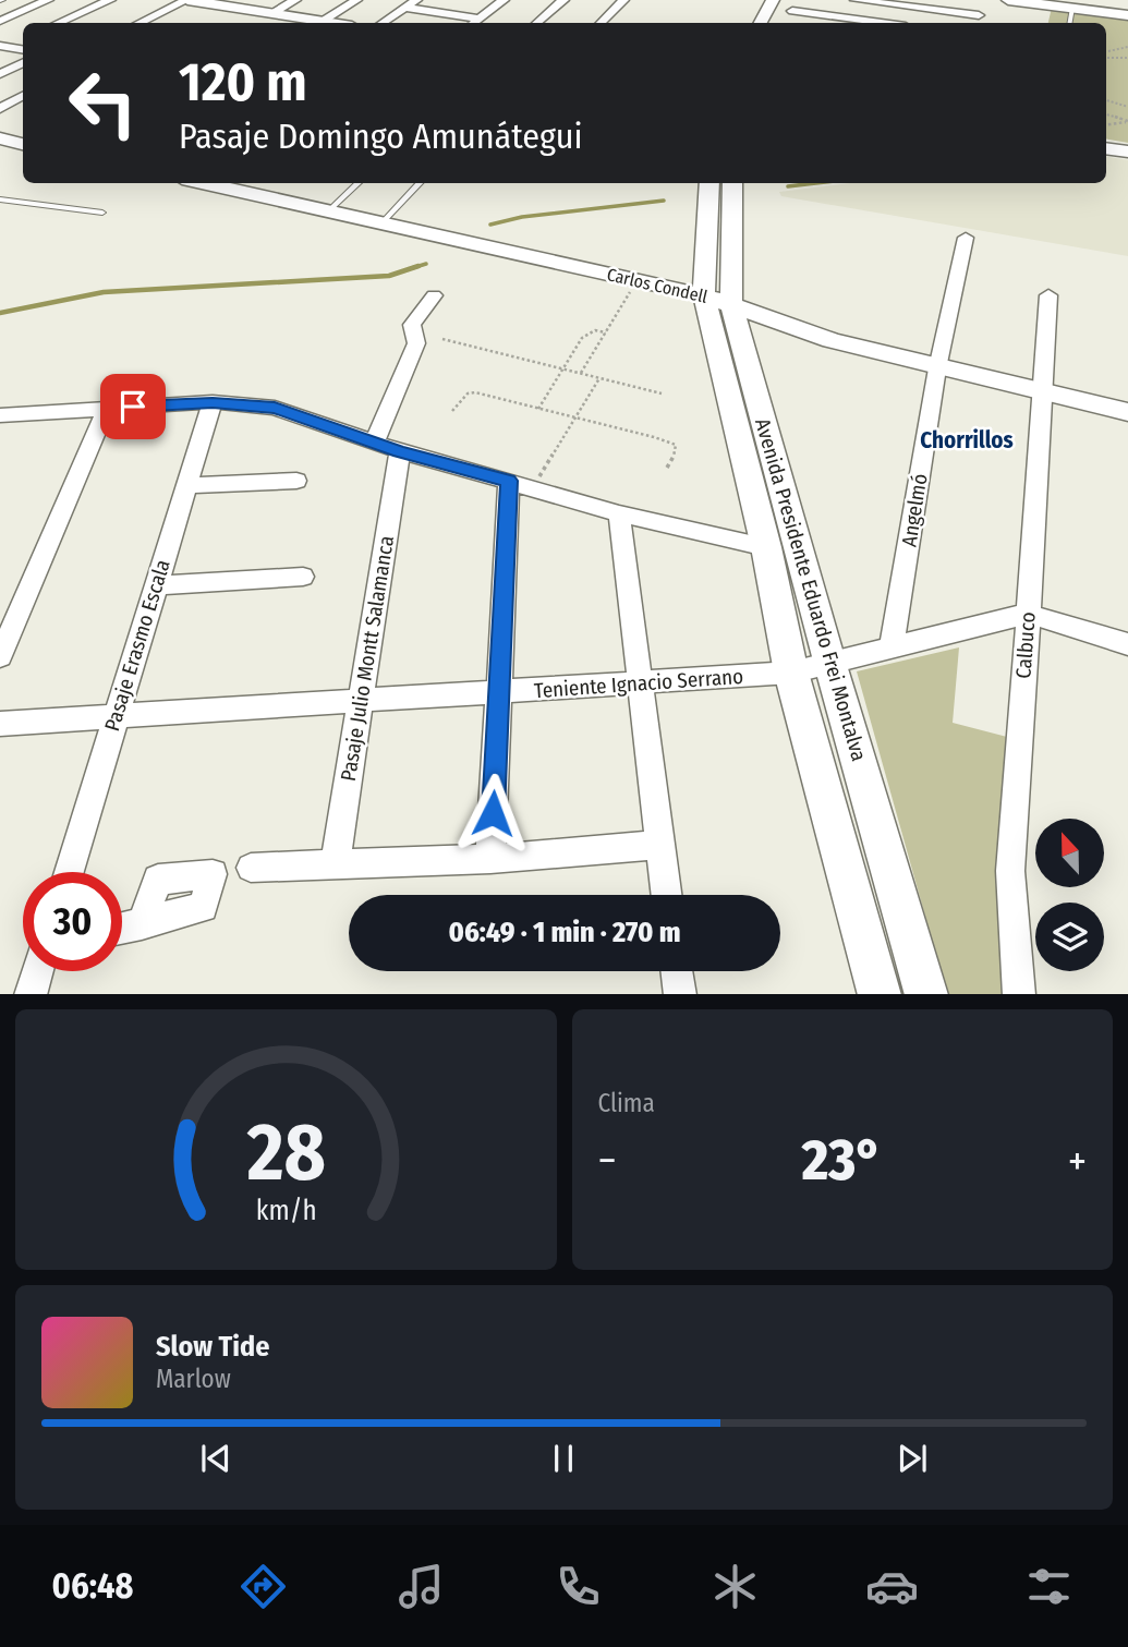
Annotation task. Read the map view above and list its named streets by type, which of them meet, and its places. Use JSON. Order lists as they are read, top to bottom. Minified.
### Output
{"streets":{"main road":["Carlos Condell","Avenida Presidente Eduardo Frei Montalva"],"street":["Angelmó","Pasaje Erasmo Escala","Calbuco","Pasaje Julio Montt Salamanca","Teniente Ignacio Serrano"]},"crossings":[["Carlos Condell","Angelmó"],["Carlos Condell","Avenida Presidente Eduardo Frei Montalva"],["Carlos Condell","Calbuco"],["Angelmó","Teniente Ignacio Serrano"],["Avenida Presidente Eduardo Frei Montalva","Teniente Ignacio Serrano"],["Pasaje Erasmo Escala","Teniente Ignacio Serrano"],["Calbuco","Teniente Ignacio Serrano"],["Pasaje Julio Montt Salamanca","Teniente Ignacio Serrano"]],"districts":["Chorrillos"],"north":"top","page":{"turn":["120 m","Pasaje Domingo Amunátegui"],"limit":"30","trip":"06:49 · 1 min · 270 m","tile":"Clima","heat":["−","23°","+"],"song":["Slow Tide","Marlow"],"tabs":"06:48","gauge":["28","km/h"]}}
